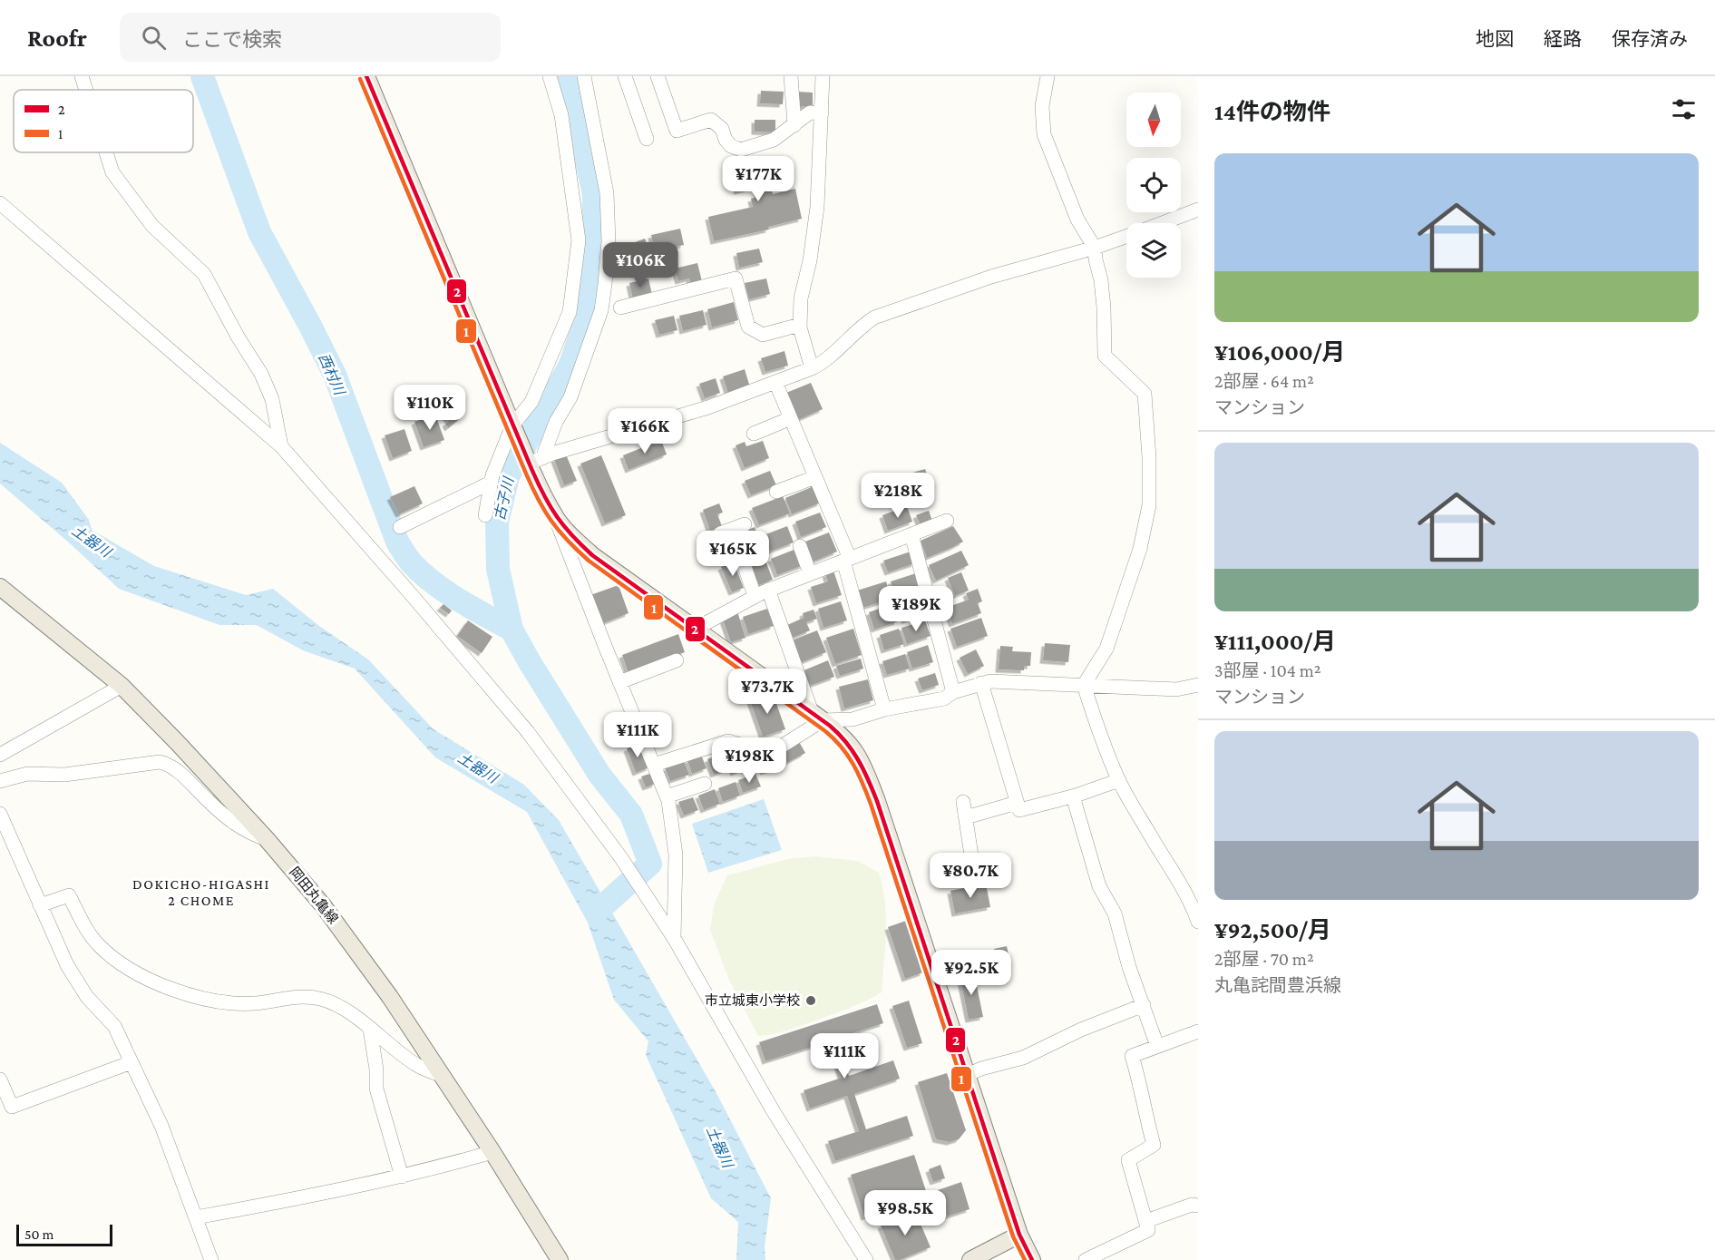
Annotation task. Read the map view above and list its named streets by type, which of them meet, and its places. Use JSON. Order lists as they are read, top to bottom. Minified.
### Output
{"streets":{"main road":["岡田丸亀線"]},"districts":["DOKICHO-HIGASHI 2 CHOME"],"water":["西村川","古子川","土器川"],"places":["市立城東小学校"],"lines":["transit line 2","transit line 1"],"legend":["2","1"],"scale_bar":"50 m","north":"bottom","page":{"header":"Roofr","search":"ここで検索","nav":["地図","経路","保存済み"],"heading":"14件の物件","list":[{"name":"¥106,000/月","note":"2部屋 · 64 m² · マンション"},{"name":"¥111,000/月","note":"3部屋 · 104 m² · マンション"},{"name":"¥92,500/月","note":"2部屋 · 70 m² · 丸亀詫間豊浜線"}],"price":["¥177K","¥106K","¥110K","¥166K","¥218K","¥165K","¥189K","¥73.7K","¥111K","¥198K","¥80.7K","¥92.5K","¥111K","¥98.5K"],"scale":"50 m"}}
